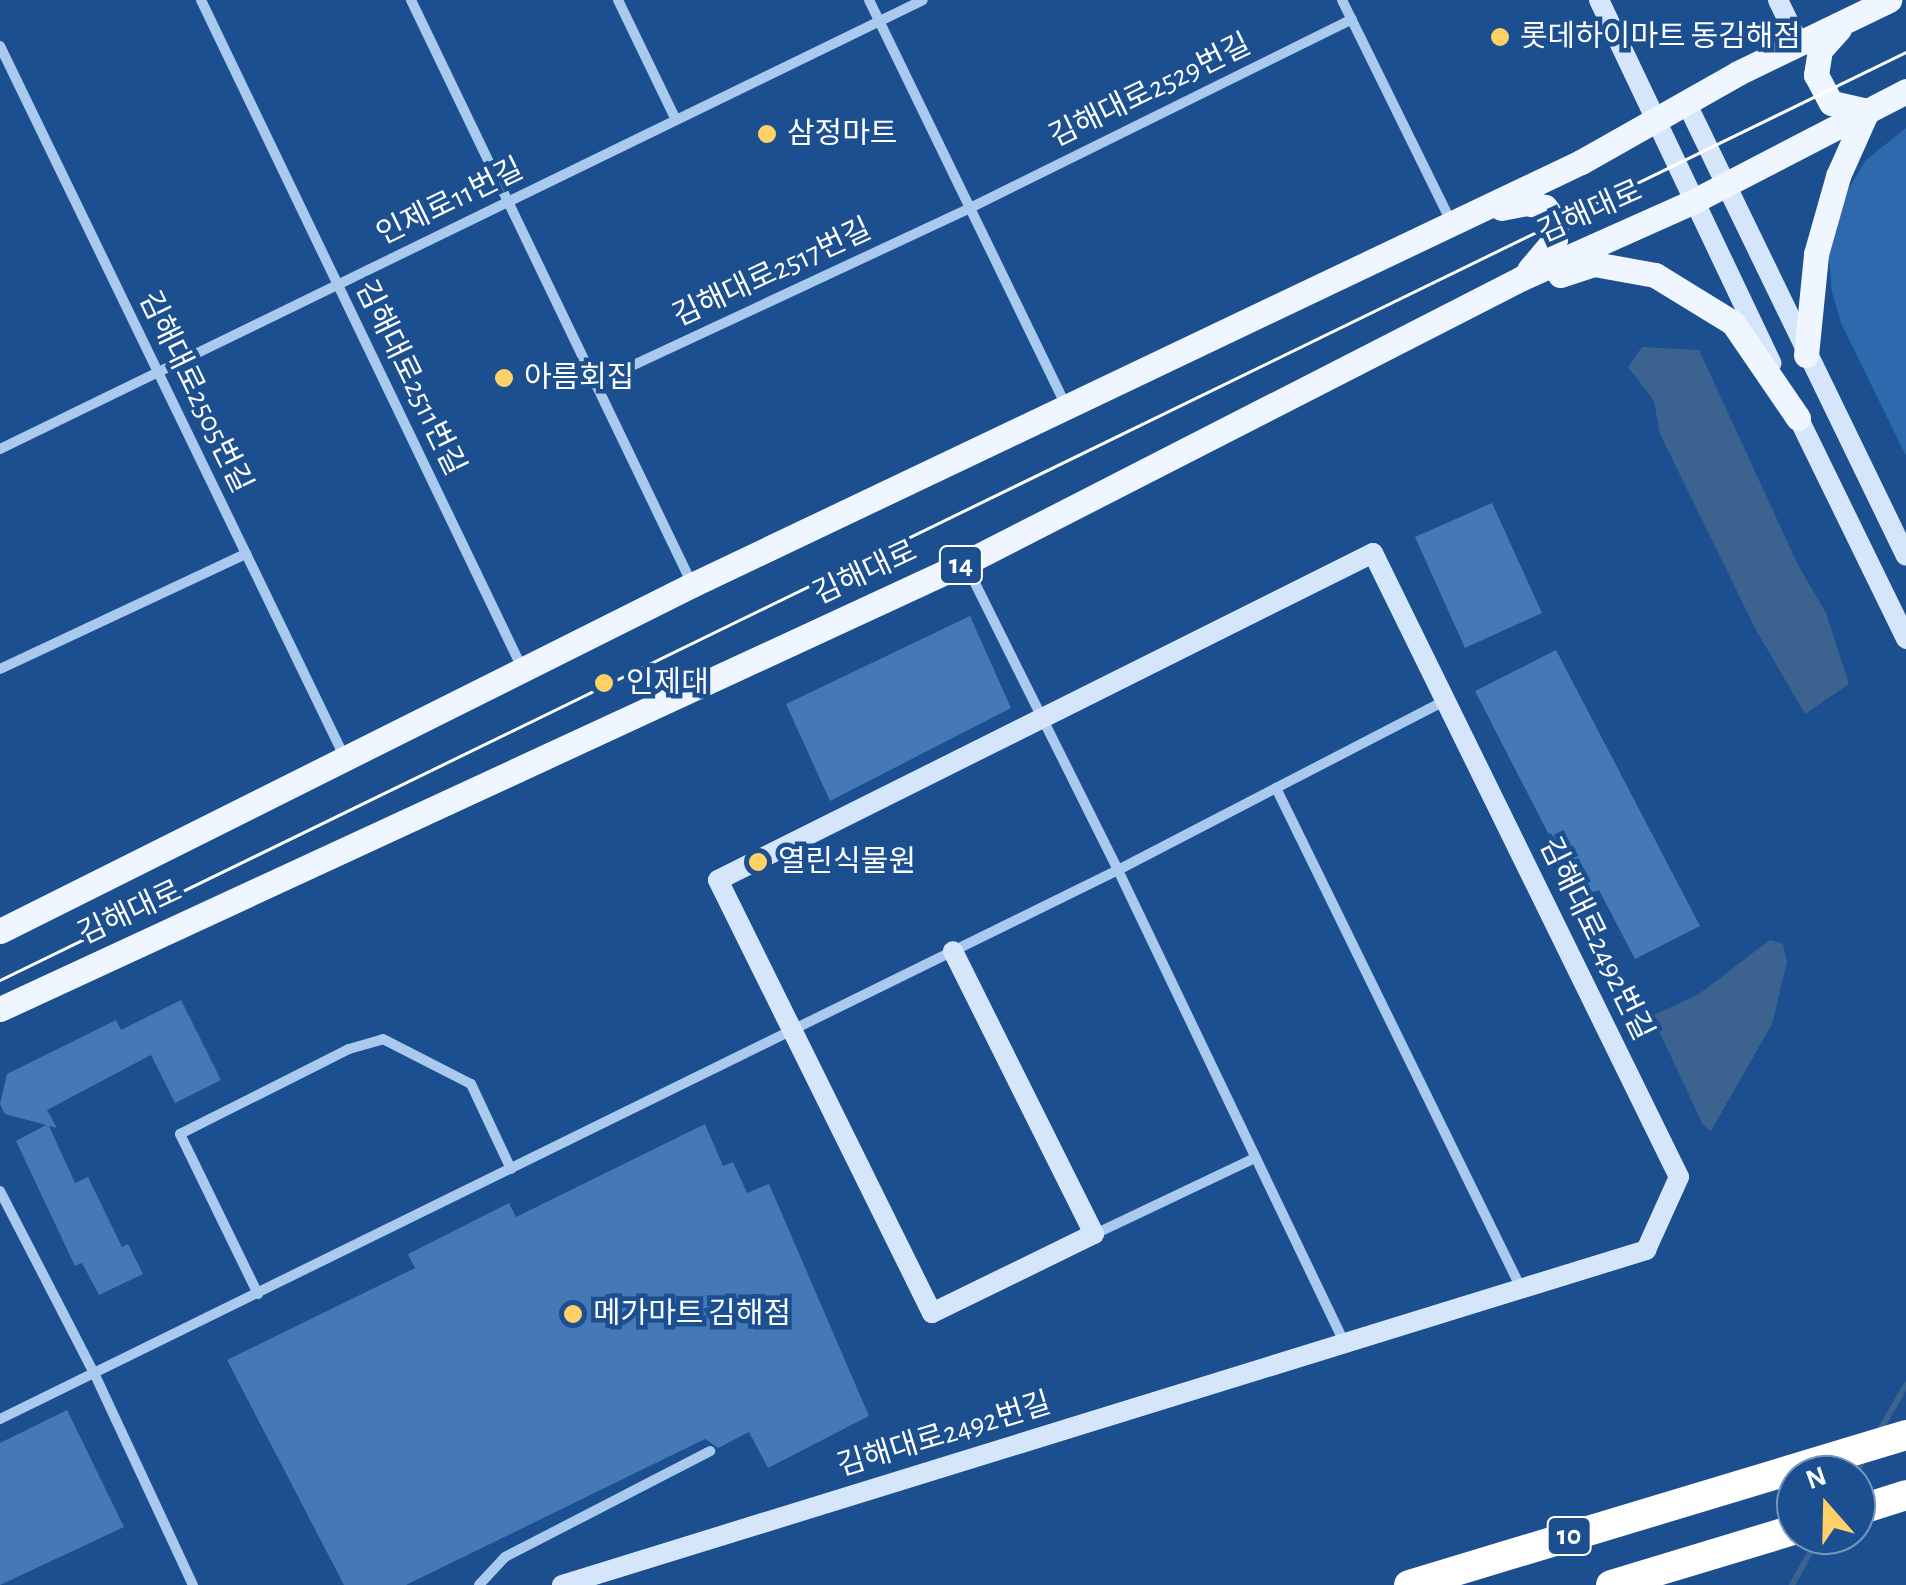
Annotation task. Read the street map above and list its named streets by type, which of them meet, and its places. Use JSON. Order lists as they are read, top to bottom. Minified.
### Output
{"streets":{"highway":["10"],"main road":["김해대로","14"],"street":["김해대로2529번길","인제로11번길","김해대로2517번길","김해대로2511번길","김해대로2505번길","김해대로2492번길"]},"crossings":[["김해대로2529번길","김해대로2517번길"],["인제로11번길","김해대로2511번길"],["인제로11번길","김해대로2505번길"],["김해대로","김해대로2511번길"],["김해대로","김해대로2505번길"]],"places":["롯데하이마트 동김해점","삼정마트","아름회집","인제대","열린식물원","메가마트 김해점"],"north":"top"}
